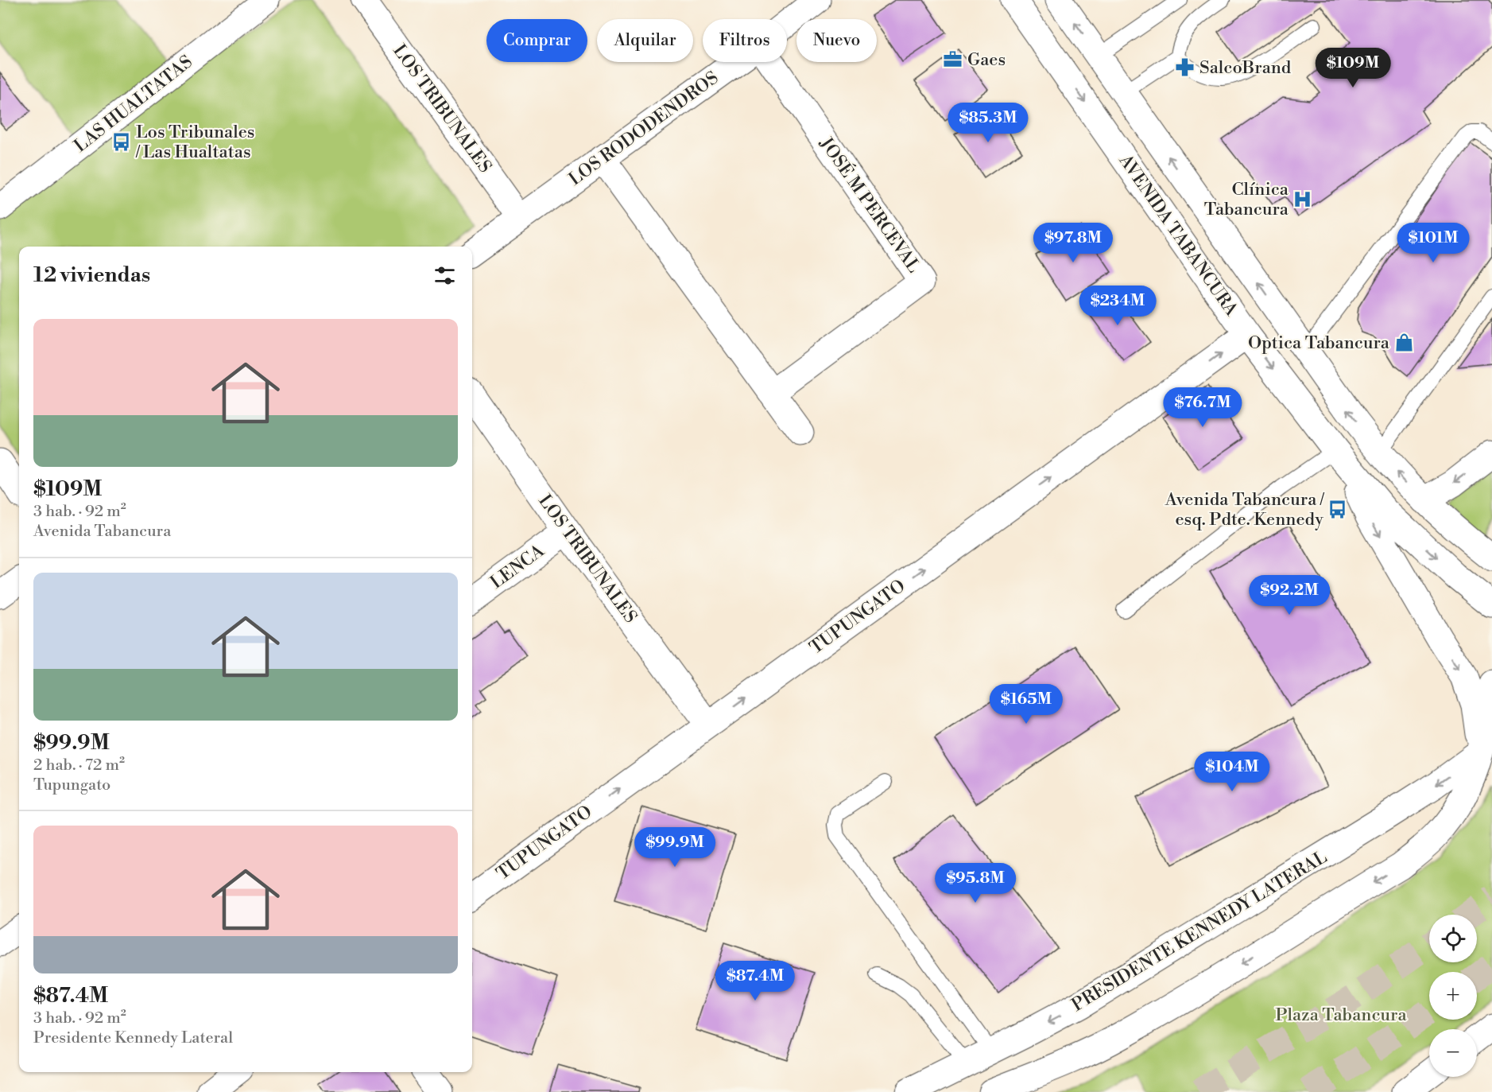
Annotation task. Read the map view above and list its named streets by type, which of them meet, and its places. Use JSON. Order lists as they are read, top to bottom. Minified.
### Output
{"streets":{"street":["LAS HUALTATAS","LOS TRIBUNALES","LOS RODODENDROS","JOSÉ M PERCEVAL","AVENIDA TABANCURA","LENCA","TUPUNGATO","PRESIDENTE KENNEDY LATERAL"]},"crossings":[["LOS TRIBUNALES","LOS RODODENDROS"],["LOS TRIBUNALES","LENCA"],["LOS TRIBUNALES","TUPUNGATO"],["AVENIDA TABANCURA","TUPUNGATO"]],"one_way":["TUPUNGATO"],"parks":["Plaza Tabancura"],"places":{"office":["Gaes"],"pharmacy":["SalcoBrand"],"bus stop":["Los Tribunales / Las Hualtatas","Avenida Tabancura / esq. Pdte. Kennedy"],"hospital":["Clínica Tabancura"],"shop":["Optica Tabancura"]},"page":{"chip":["Comprar","Alquilar","Filtros","Nuevo"],"price":["$109M","$85.3M","$97.8M","$101M","$234M","$76.7M","$92.2M","$165M","$104M","$99.9M","$95.8M","$87.4M"],"heading":"12 viviendas","list":[{"name":"$109M","note":"3 hab. · 92 m² · Avenida Tabancura"},{"name":"$99.9M","note":"2 hab. · 72 m² · Tupungato"},{"name":"$87.4M","note":"3 hab. · 92 m² · Presidente Kennedy Lateral"}],"map_buttons":["+","−"]}}
